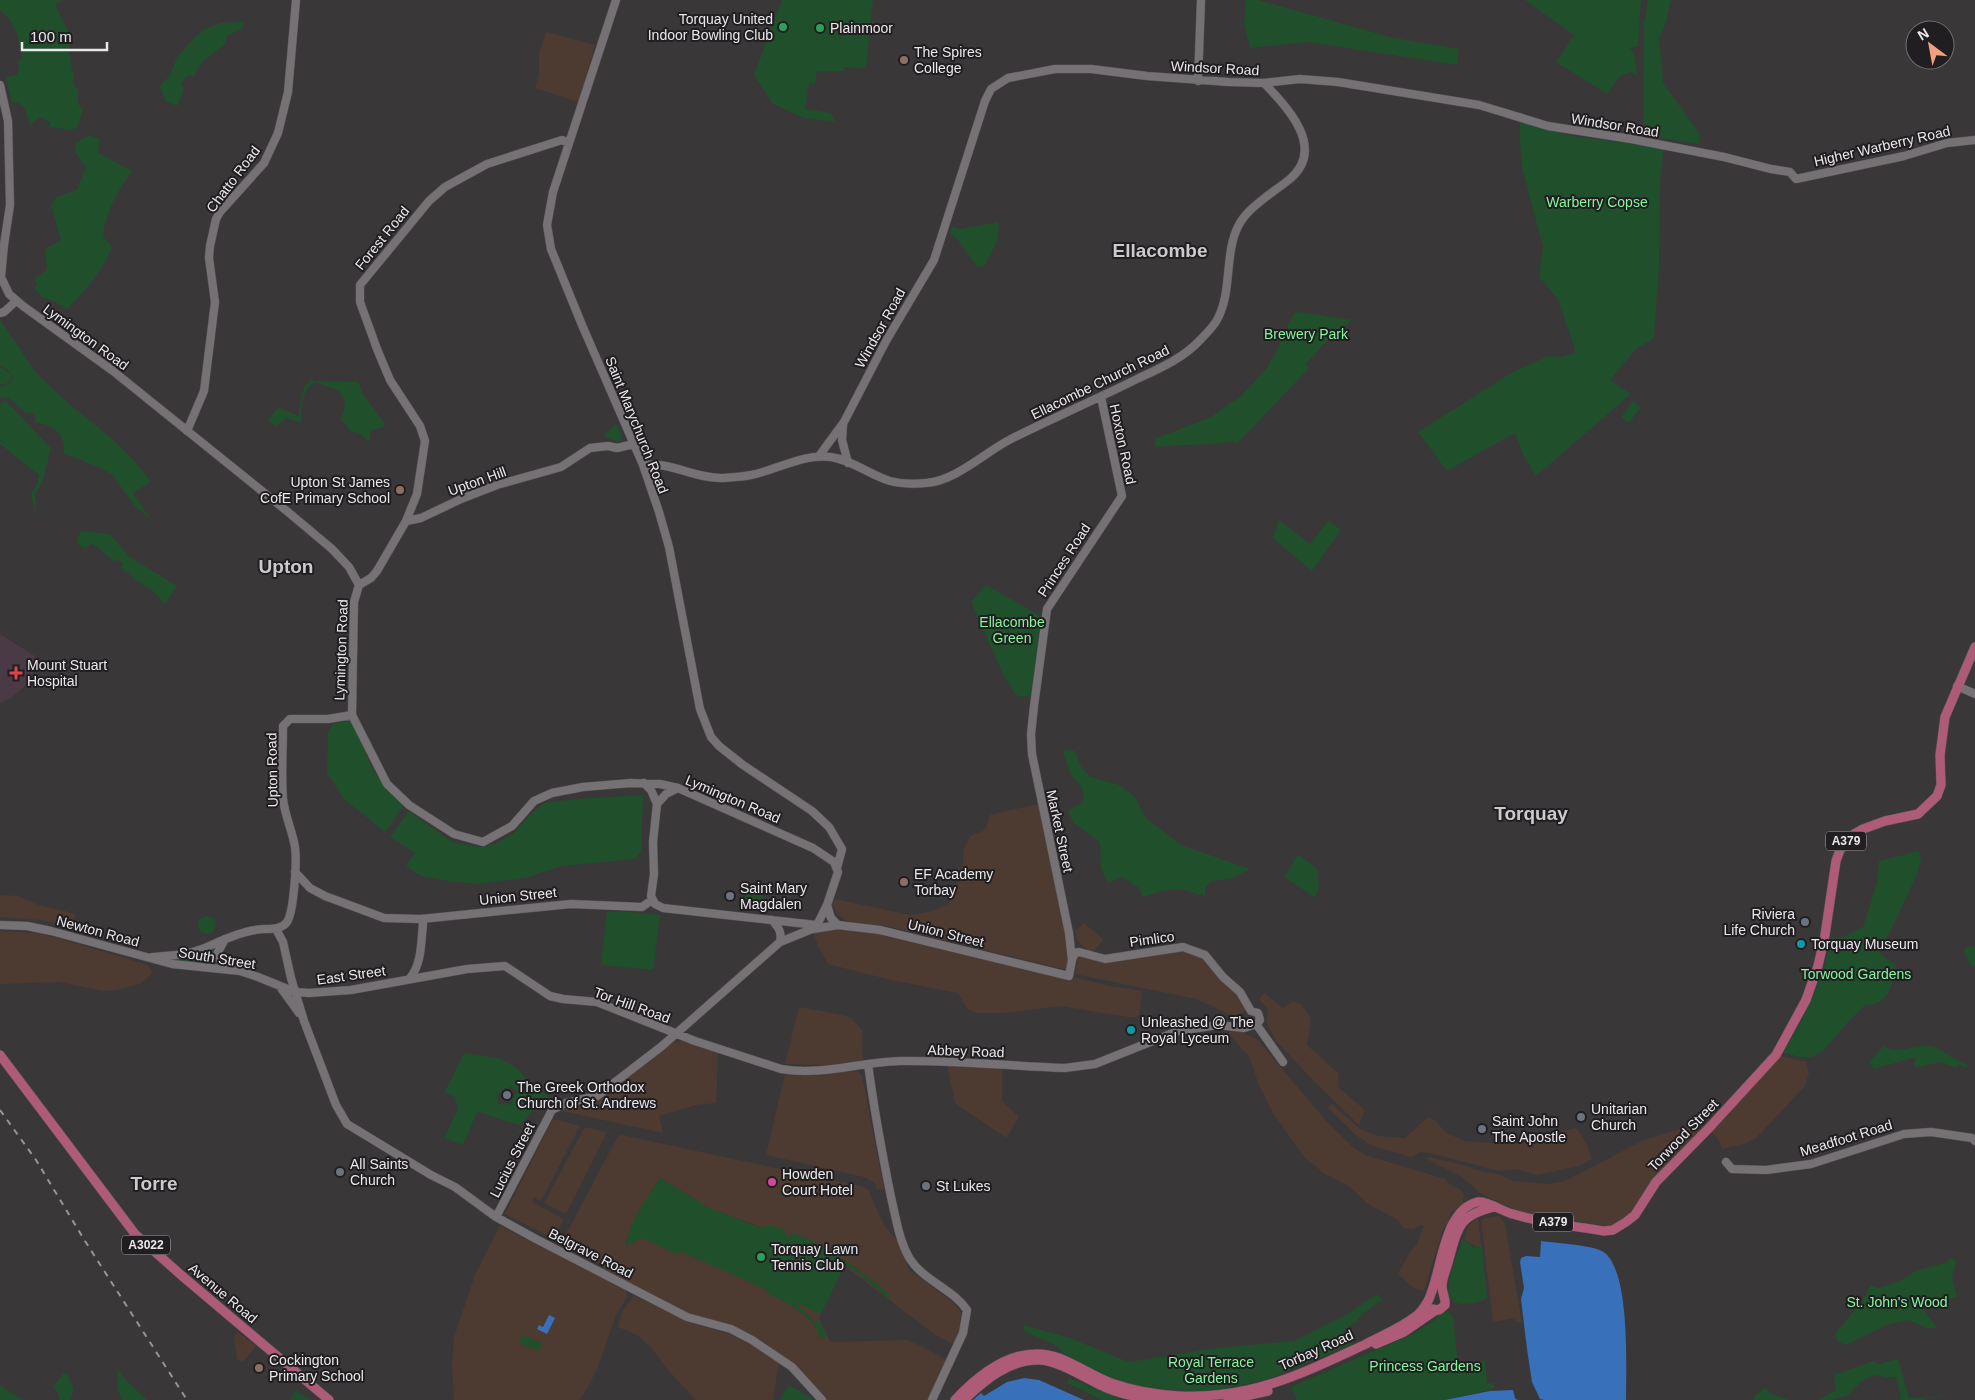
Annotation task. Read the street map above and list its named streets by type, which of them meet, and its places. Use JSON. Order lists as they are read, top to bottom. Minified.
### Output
{"streets":{"main road":["A379","Torwood Street","A3022","Avenue Road","Torbay Road"],"street":["Windsor Road","Higher Warberry Road","Chatto Road","Forest Road","Lymington Road","Ellacombe Church Road","Saint Marychurch Road","Hoxton Road","Upton Hill","Princes Road","Upton Road","Market Street","Union Street","Newton Road","Pimlico","South Street","East Street","Tor Hill Road","Abbey Road","Meadfoot Road","Lucius Street","Belgrave Road"]},"crossings":[["Windsor Road","Higher Warberry Road"],["Windsor Road","Ellacombe Church Road"],["Chatto Road","Lymington Road"],["Forest Road","Saint Marychurch Road"],["Forest Road","Upton Hill"],["Lymington Road","Upton Road"],["Ellacombe Church Road","Hoxton Road"],["Saint Marychurch Road","Upton Hill"],["Hoxton Road","Princes Road"],["Princes Road","Market Street"],["Upton Road","Union Street"],["Upton Road","Newton Road"],["Market Street","Union Street"],["Market Street","Pimlico"],["A379","Torwood Street"],["A379","Torbay Road"],["Union Street","Tor Hill Road"],["Newton Road","South Street"],["Pimlico","Abbey Road"],["South Street","East Street"],["East Street","Tor Hill Road"],["Tor Hill Road","Abbey Road"],["Tor Hill Road","Lucius Street"],["Abbey Road","Lucius Street"],["Torwood Street","Torbay Road"],["Lucius Street","Belgrave Road"]],"districts":["Ellacombe","Upton","Torquay","Torre"],"parks":["Warberry Copse","Brewery Park","Ellacombe Green","Torwood Gardens","St. John's Wood","Royal Terrace Gardens","Princess Gardens"],"places":{"other":["Torquay United Indoor Bowling Club","Plainmoor","The Spires College","Upton St James CofE Primary School","EF Academy Torbay","Saint Mary Magdalen","Riviera Life Church","Torquay Museum","Unleashed @ The Royal Lyceum","The Greek Orthodox Church of St. Andrews","Unitarian Church","Saint John The Apostle","All Saints Church","Howden Court Hotel","St Lukes","Torquay Lawn Tennis Club","Cockington Primary School"],"health":["Mount Stuart Hospital"]},"scale_bar":"100 m","north":"top left"}
